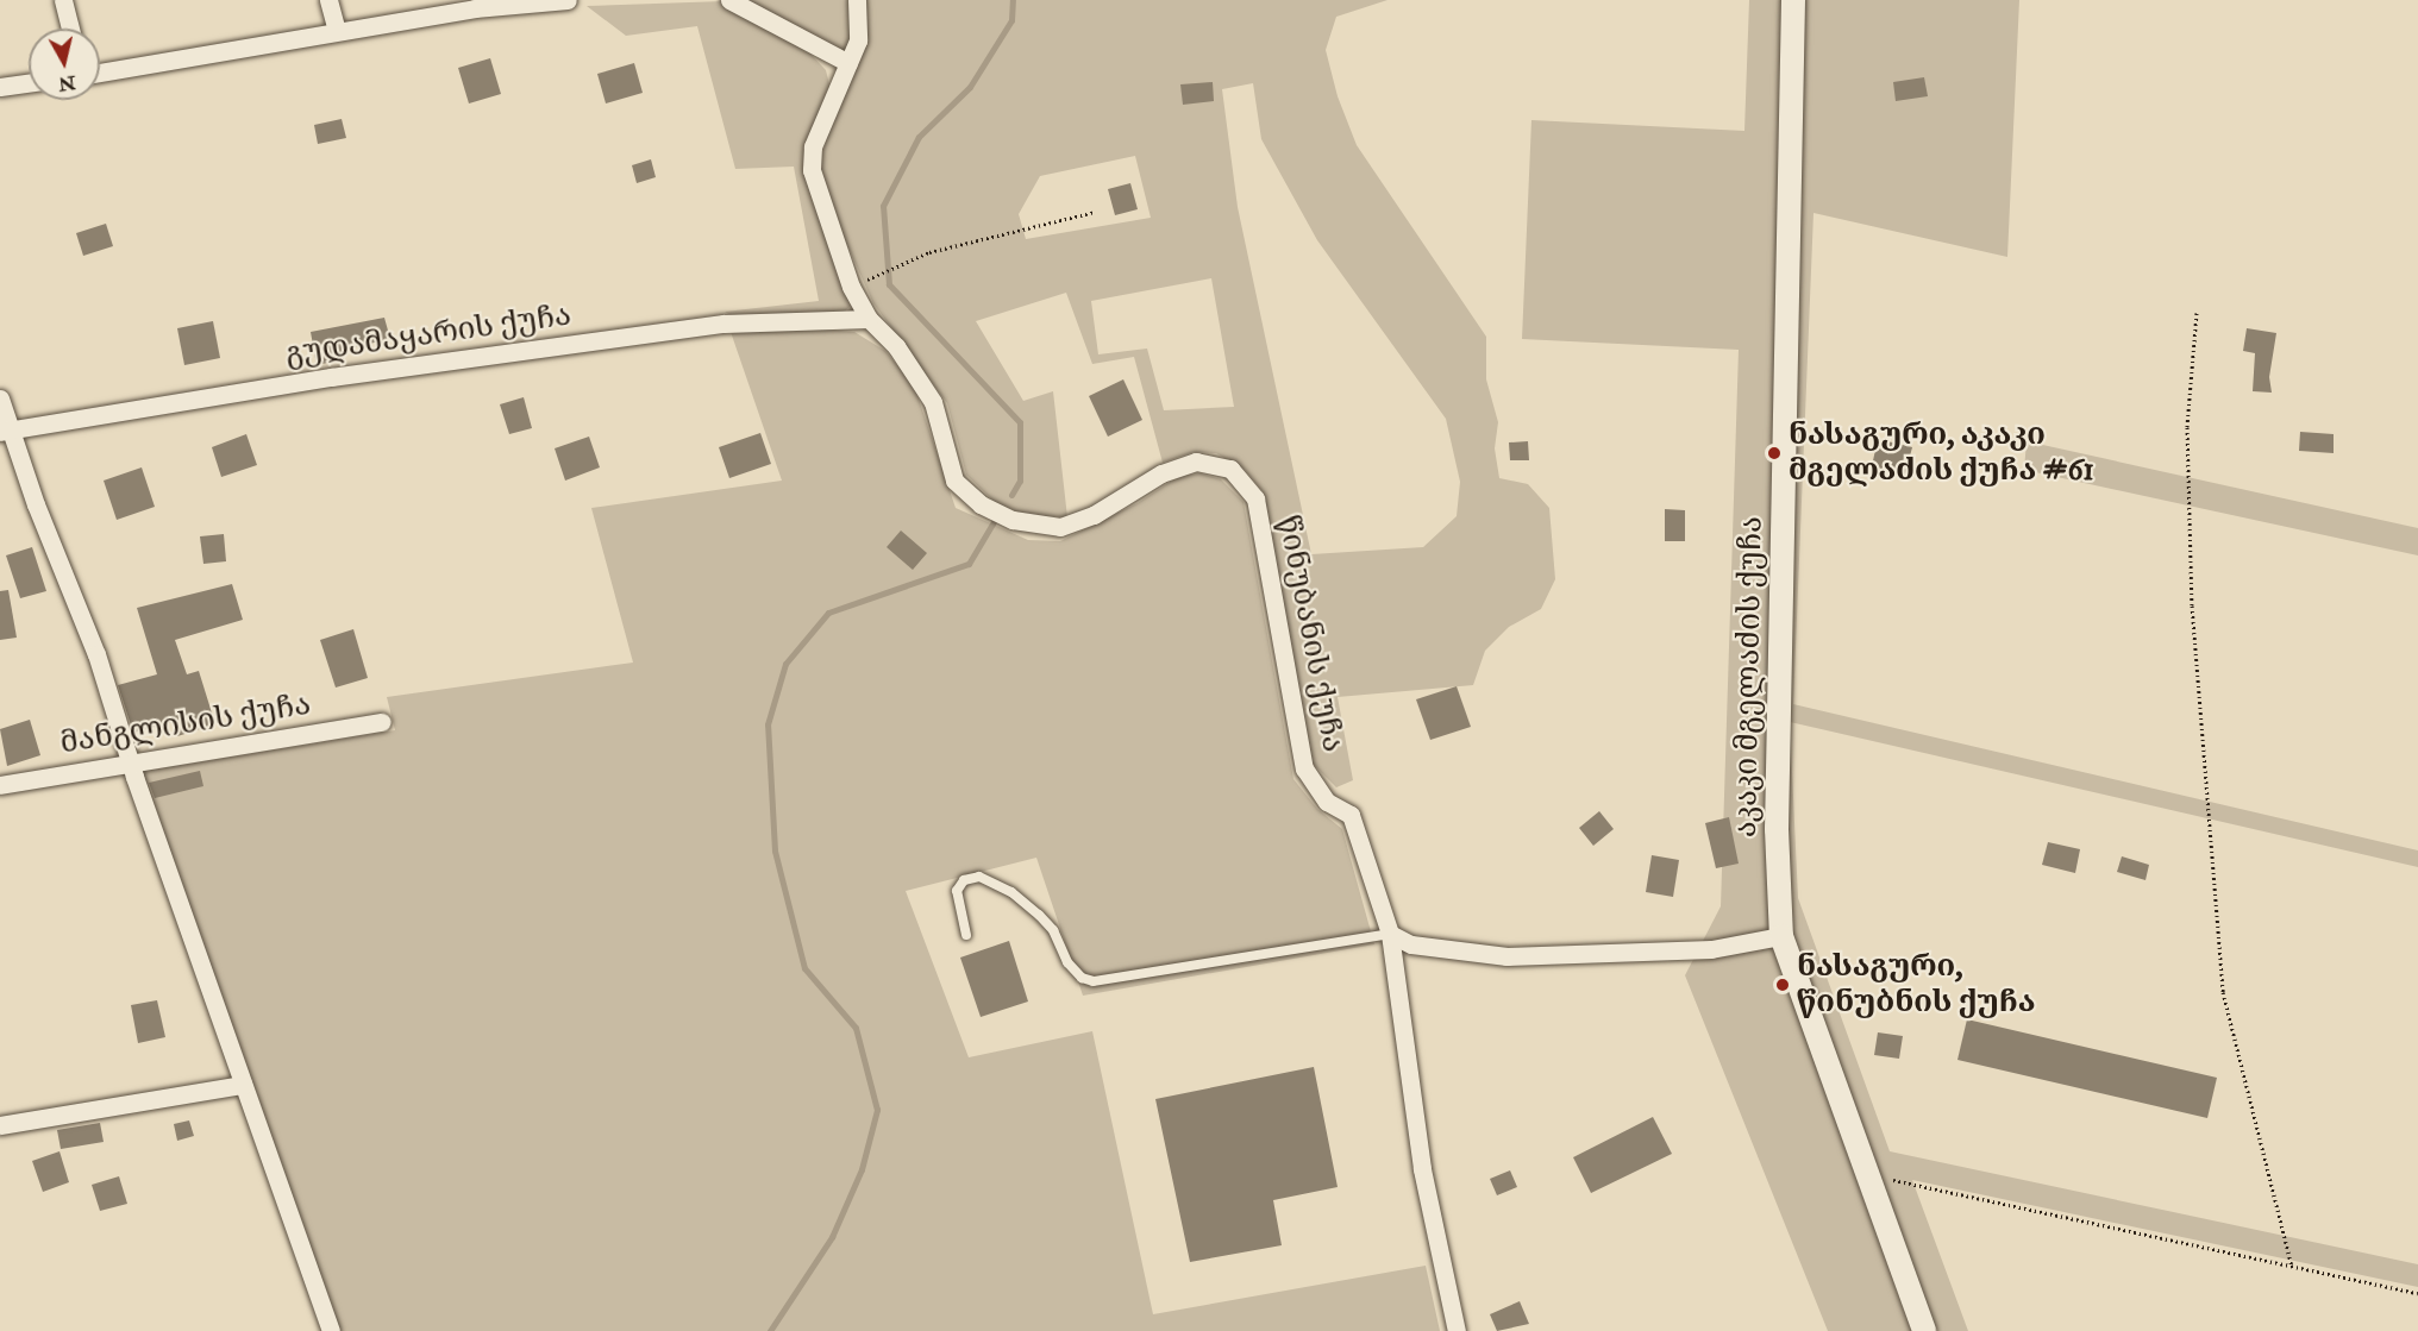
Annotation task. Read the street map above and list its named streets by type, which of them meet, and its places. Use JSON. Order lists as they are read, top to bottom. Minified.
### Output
{"streets":{"street":["გუდამაყარის ქუჩა","წინუბანის ქუჩა","აკაკი მგელაძის ქუჩა","მანგლისის ქუჩა"]},"crossings":[["გუდამაყარის ქუჩა","წინუბანის ქუჩა"]],"places":["ნასაგური, აკაკი მგელაძის ქუჩა #61","ნასაგური, წინუბნის ქუჩა"],"north":"bottom"}
